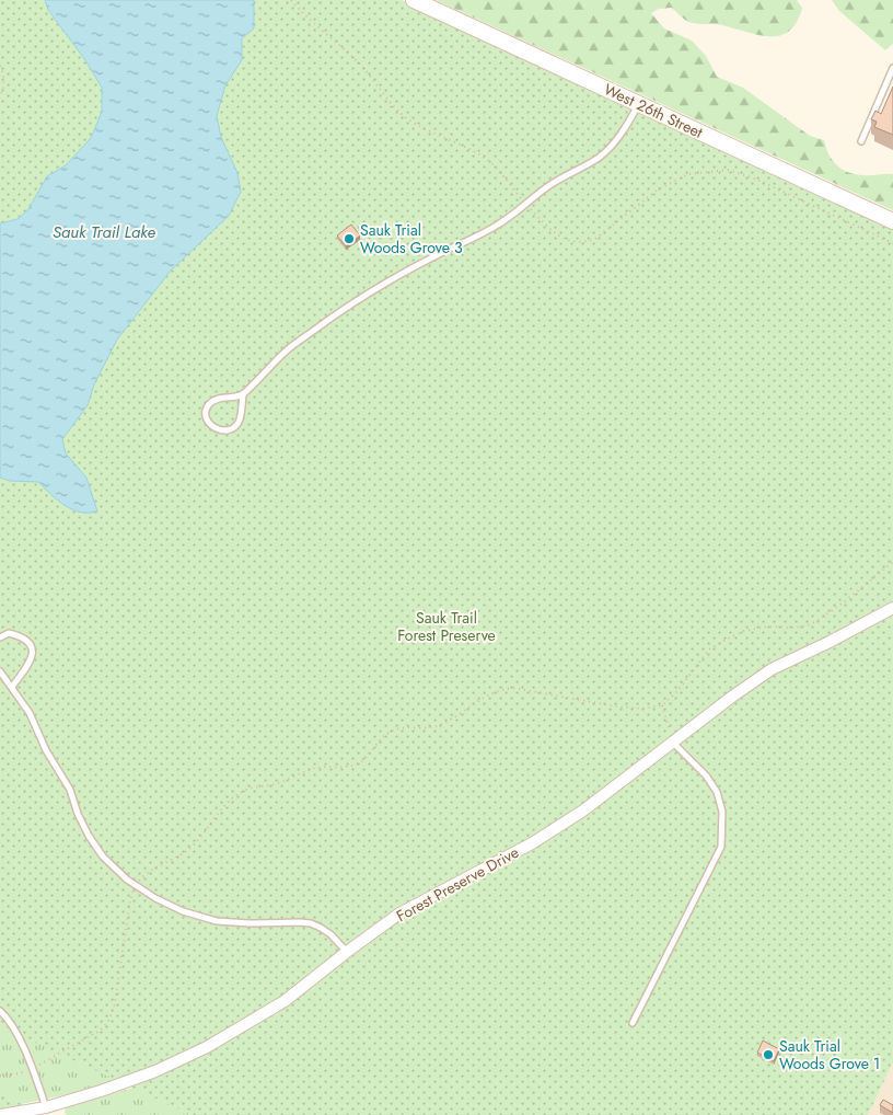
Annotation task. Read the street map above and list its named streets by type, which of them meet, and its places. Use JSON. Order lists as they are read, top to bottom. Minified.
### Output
{"streets":{"street":["West 26th Street","Forest Preserve Drive"]},"water":["Sauk Trail Lake"],"parks":["Sauk Trail Forest Preserve"],"places":["Sauk Trial Woods Grove 3","Sauk Trial Woods Grove 1"]}
